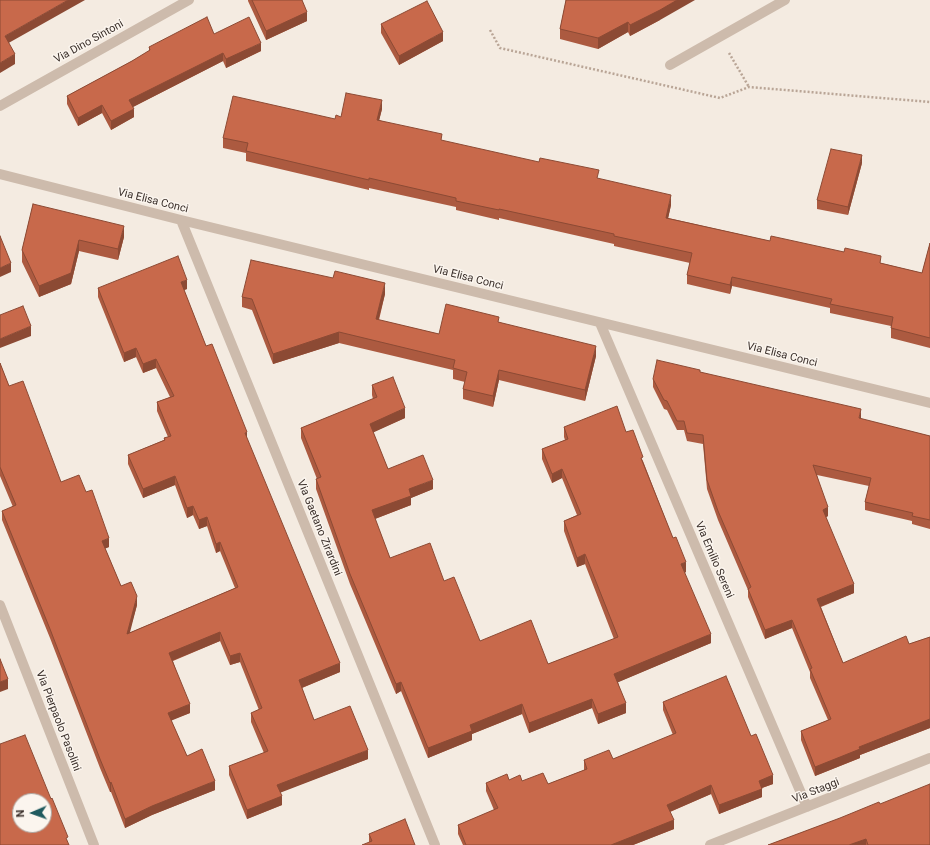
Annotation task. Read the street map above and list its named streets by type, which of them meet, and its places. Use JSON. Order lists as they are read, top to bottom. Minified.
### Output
{"streets":{"street":["Via Dino Sintoni","Via Elisa Conci","Via Gaetano Zirardini","Via Emilio Sereni","Via Pierpaolo Pasolini","Via Staggi"]},"crossings":[["Via Elisa Conci","Via Gaetano Zirardini"],["Via Elisa Conci","Via Emilio Sereni"],["Via Emilio Sereni","Via Staggi"]],"north":"left"}
